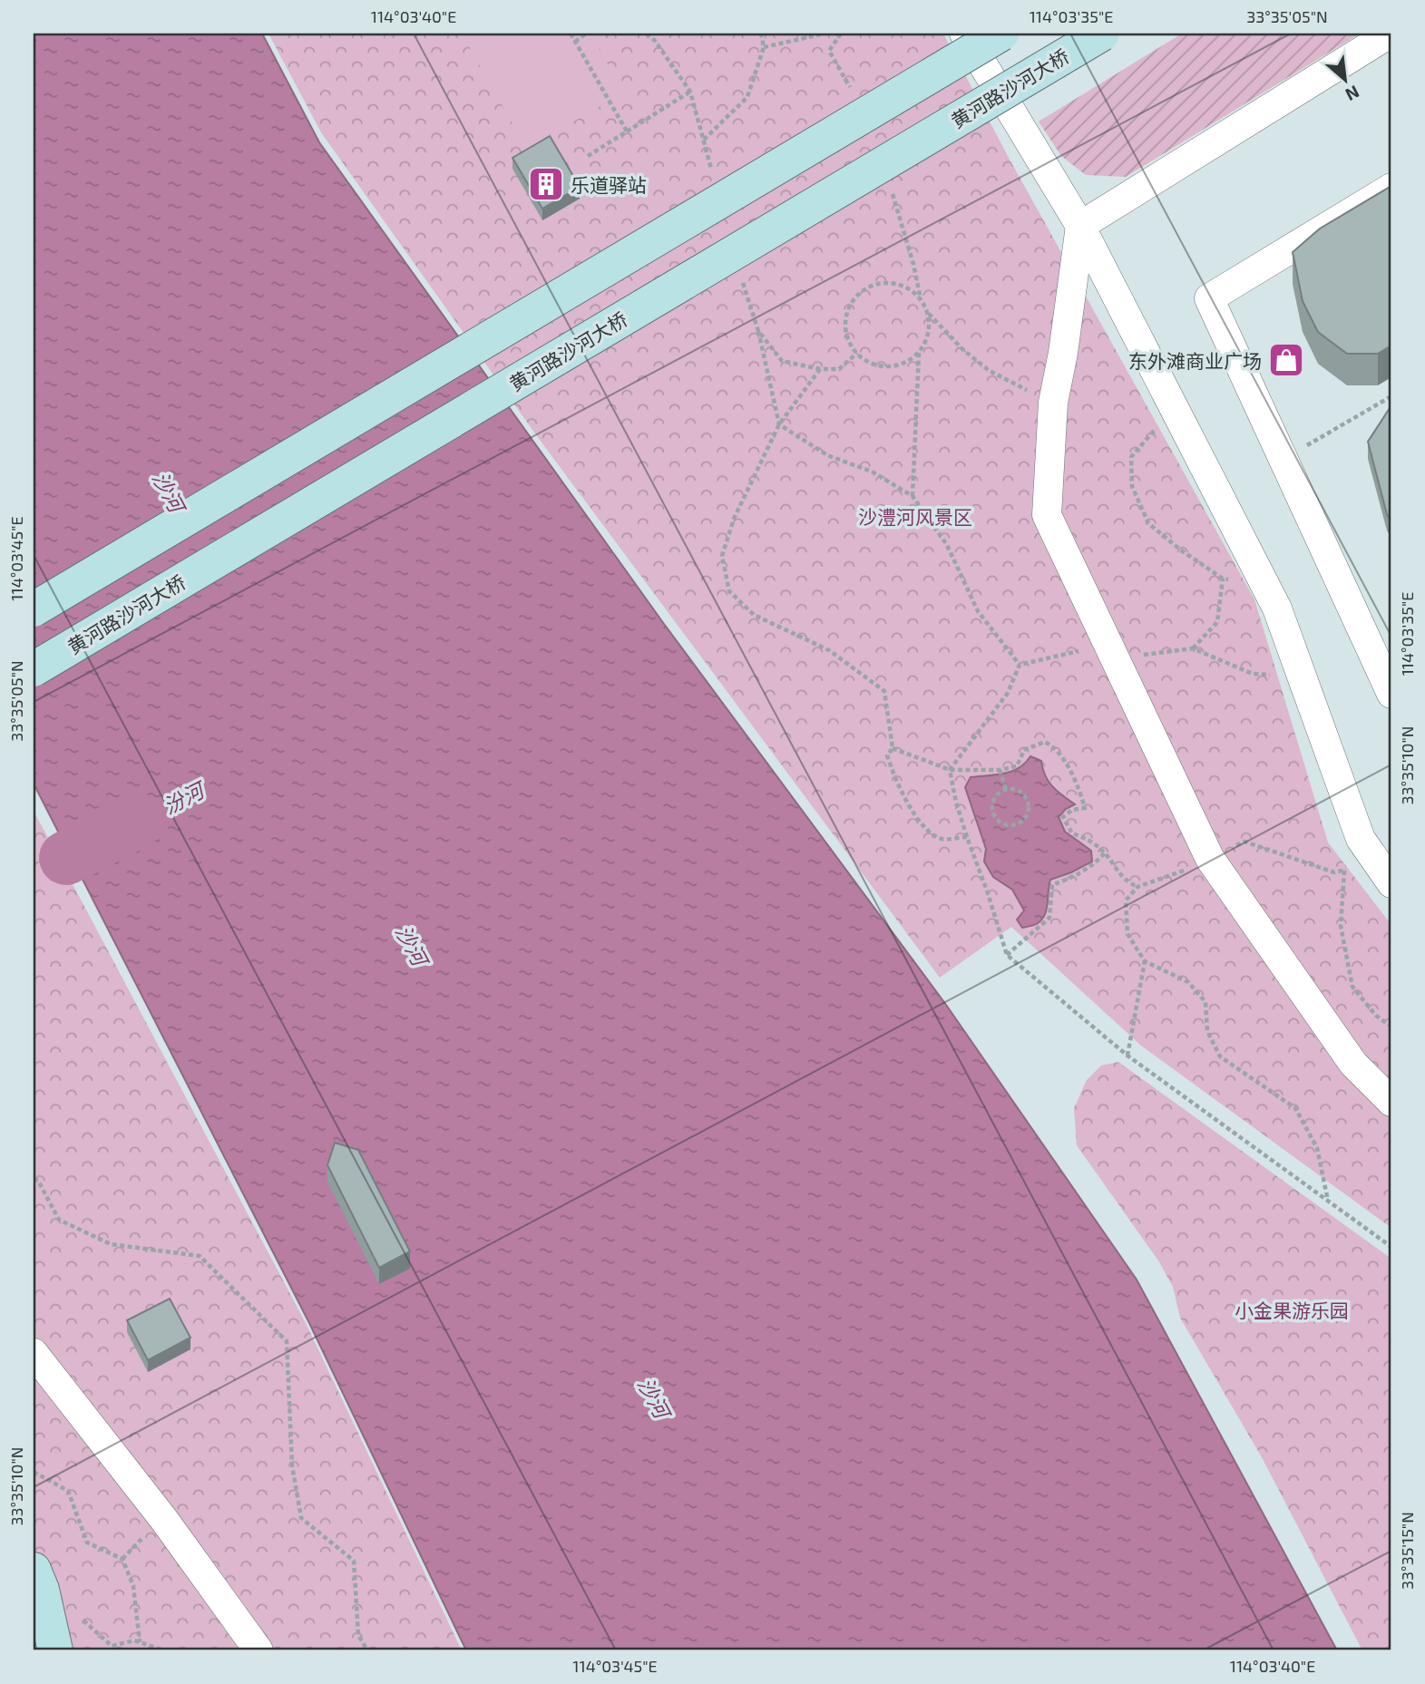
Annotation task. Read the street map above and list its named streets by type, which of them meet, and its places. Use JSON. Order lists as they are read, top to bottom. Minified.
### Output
{"streets":{"main road":["黄河路沙河大桥"]},"water":["沙河","汾河"],"parks":["沙澧河风景区","小金果游乐园"],"places":{"building":["乐道驿站"],"shop":["东外滩商业广场"]},"north":"bottom right","coordinates":["114°03'40\"E","114°03'35\"E","33°35'05\"N","114°03'45\"E","33°35'10\"N","33°35'15\"N"]}
